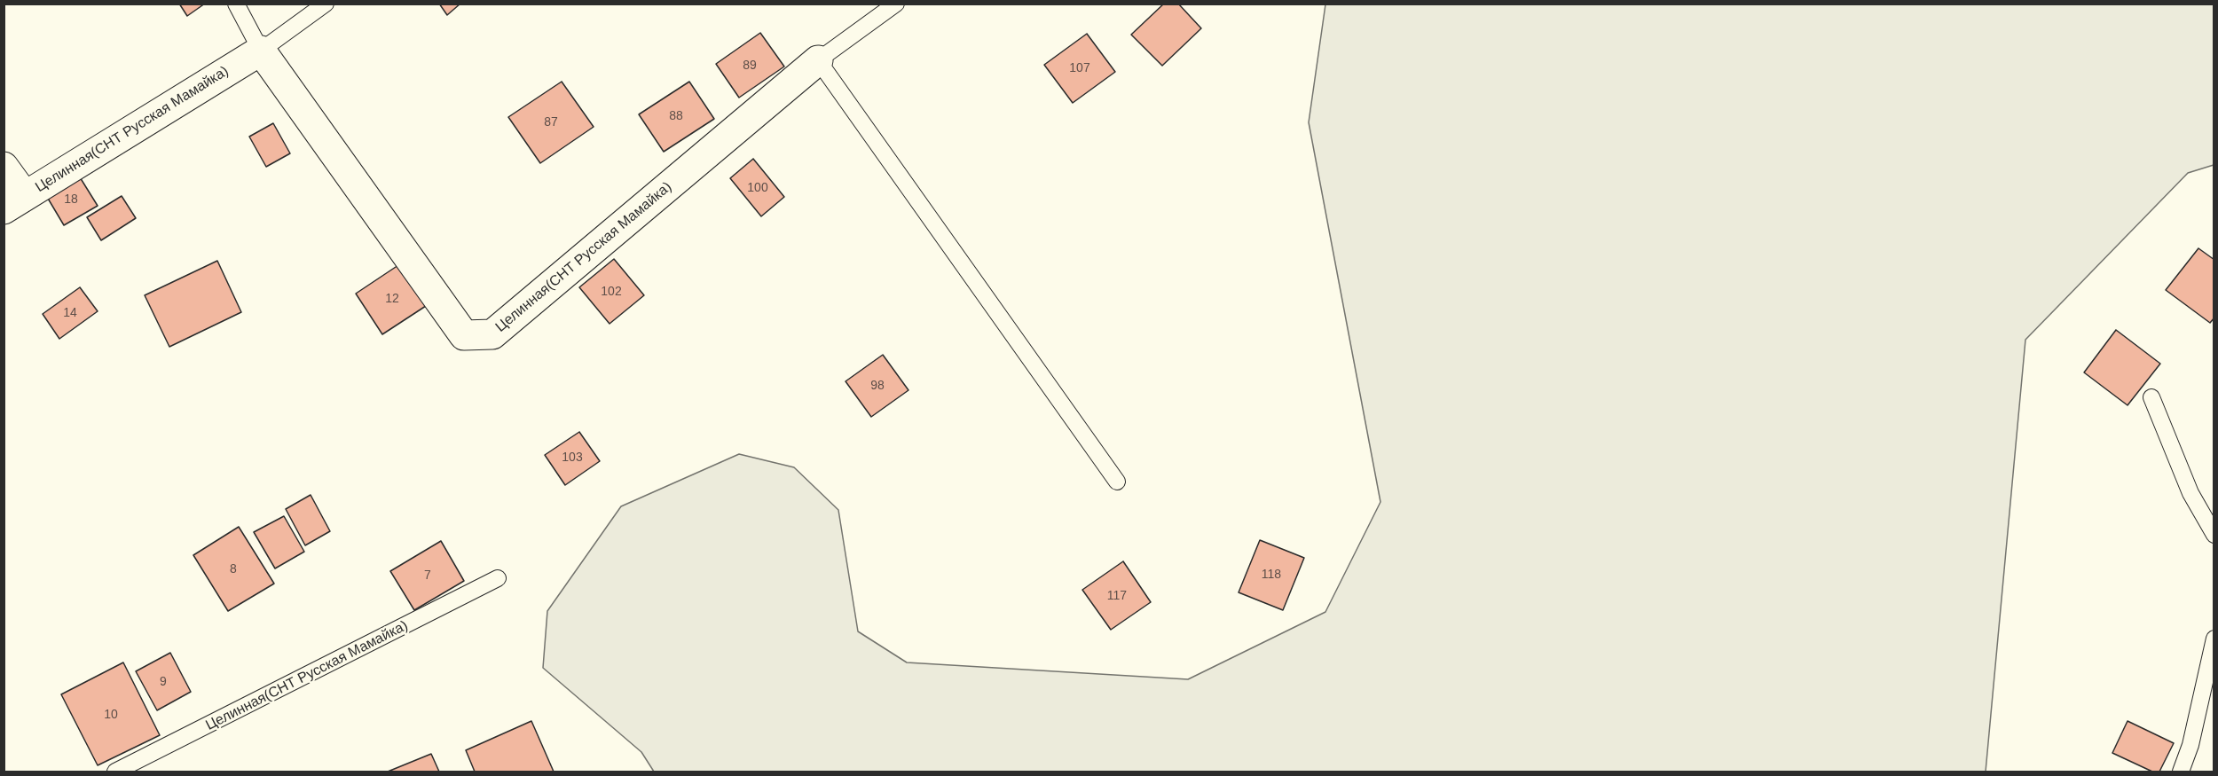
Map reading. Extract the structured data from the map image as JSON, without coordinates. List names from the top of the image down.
{
  "streets": {
    "street": ["Целинная(СНТ Русская Мамайка)"]
  },
  "house_numbers": [
    "89",
    "107",
    "88",
    "87",
    "100",
    "18",
    "102",
    "12",
    "14",
    "98",
    "103",
    "8",
    "118",
    "7",
    "117",
    "9",
    "10"
  ]
}
